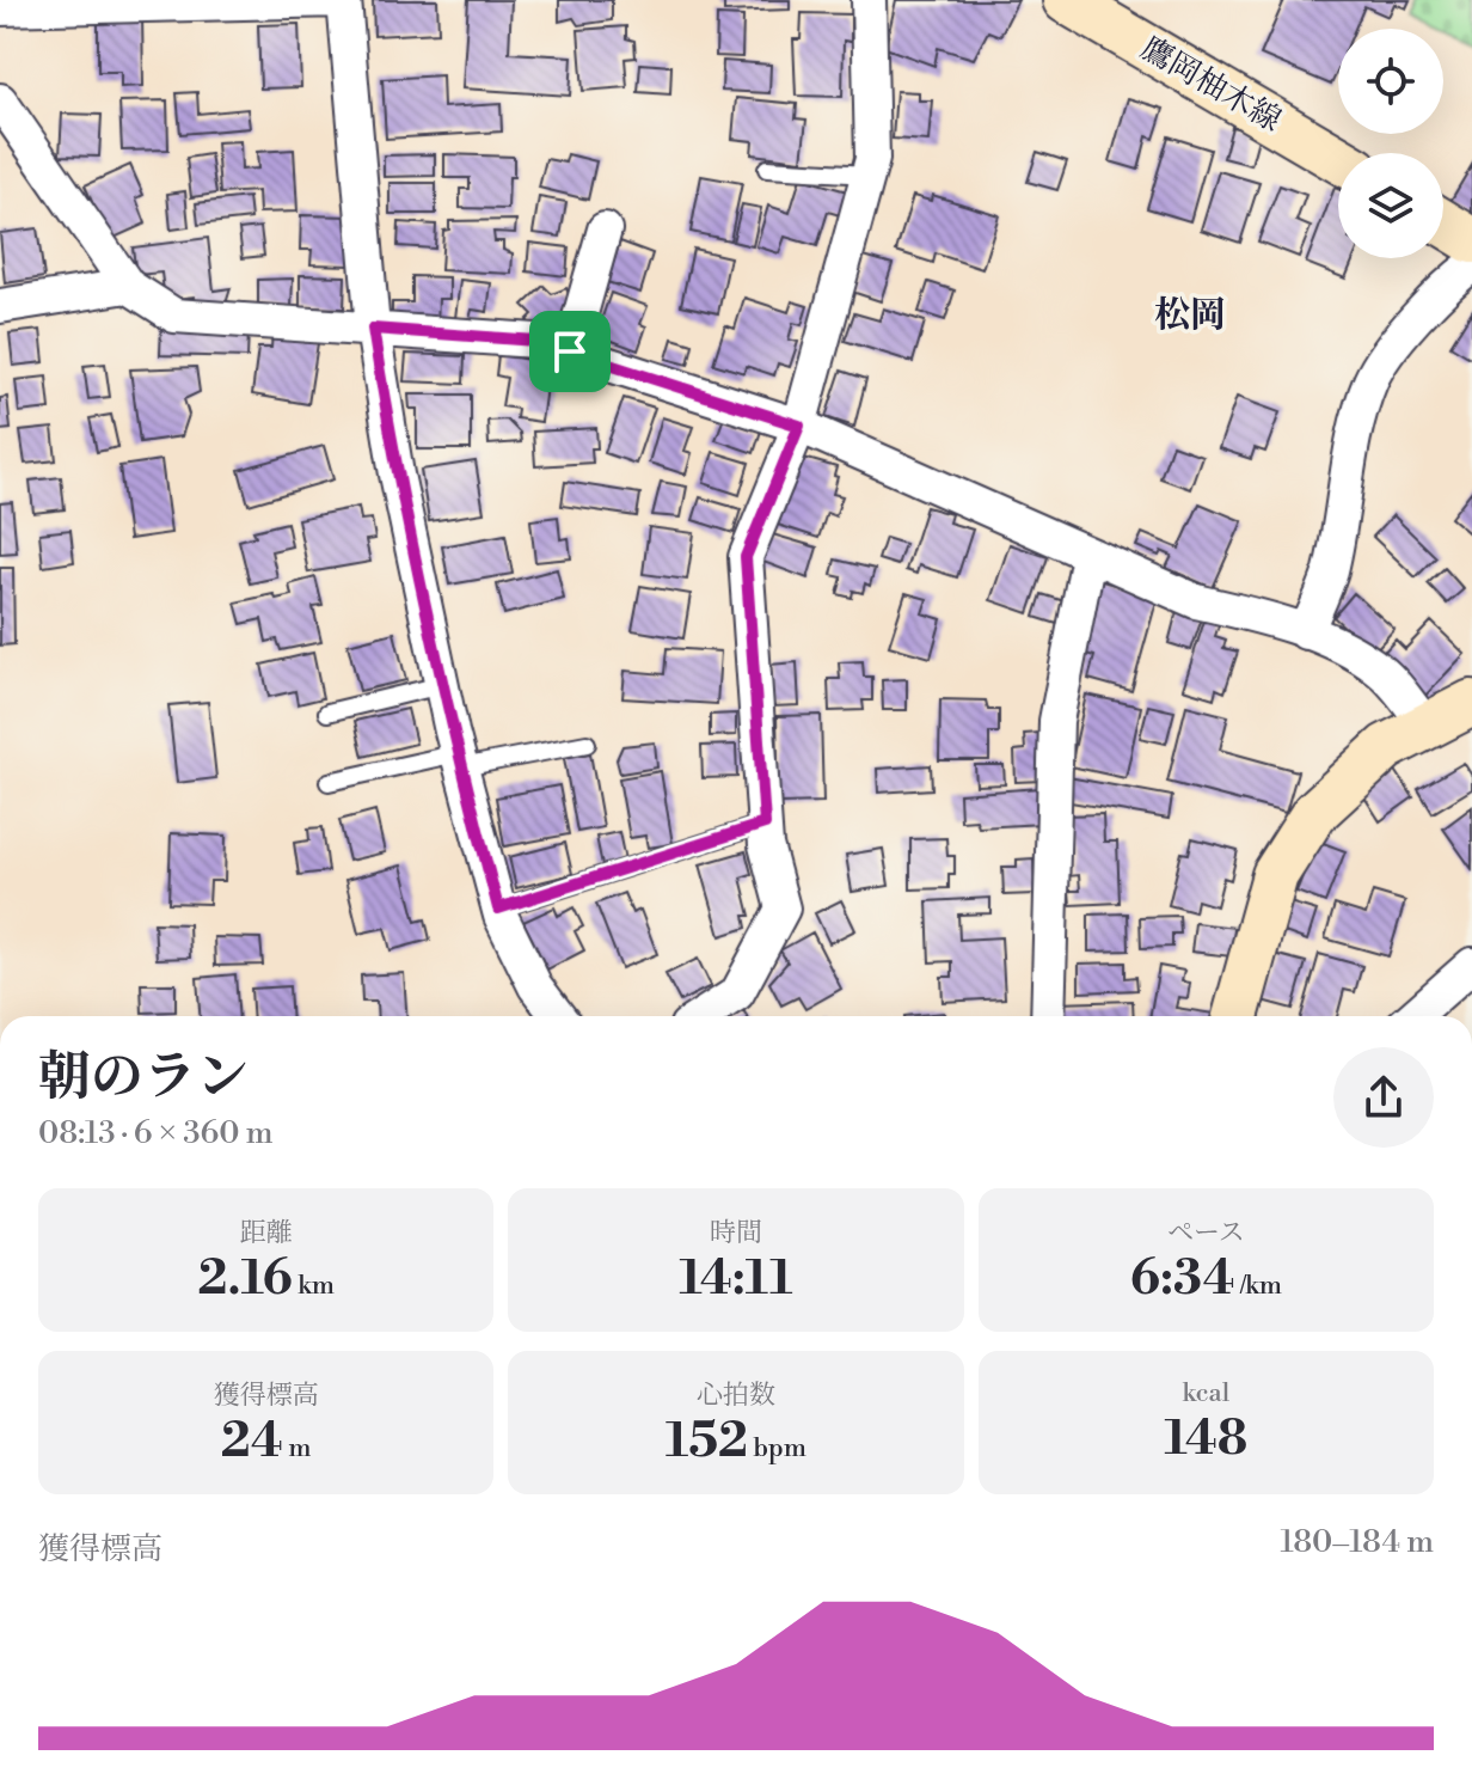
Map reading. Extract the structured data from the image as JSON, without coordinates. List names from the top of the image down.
{
  "streets": {
    "main road": ["鷹岡柚木線"]
  },
  "districts": ["松岡"],
  "page": {
    "heading": ["朝のラン", "08:13 · 6 × 360 m"],
    "stats": [
      ["距離", "2.16 km"],
      ["時間", "14:11"],
      ["ペース", "6:34 /km"],
      ["獲得標高", "24 m"],
      ["心拍数", "152 bpm"],
      ["kcal", "148"]
    ],
    "chart": ["獲得標高", "180–184 m"]
  }
}
